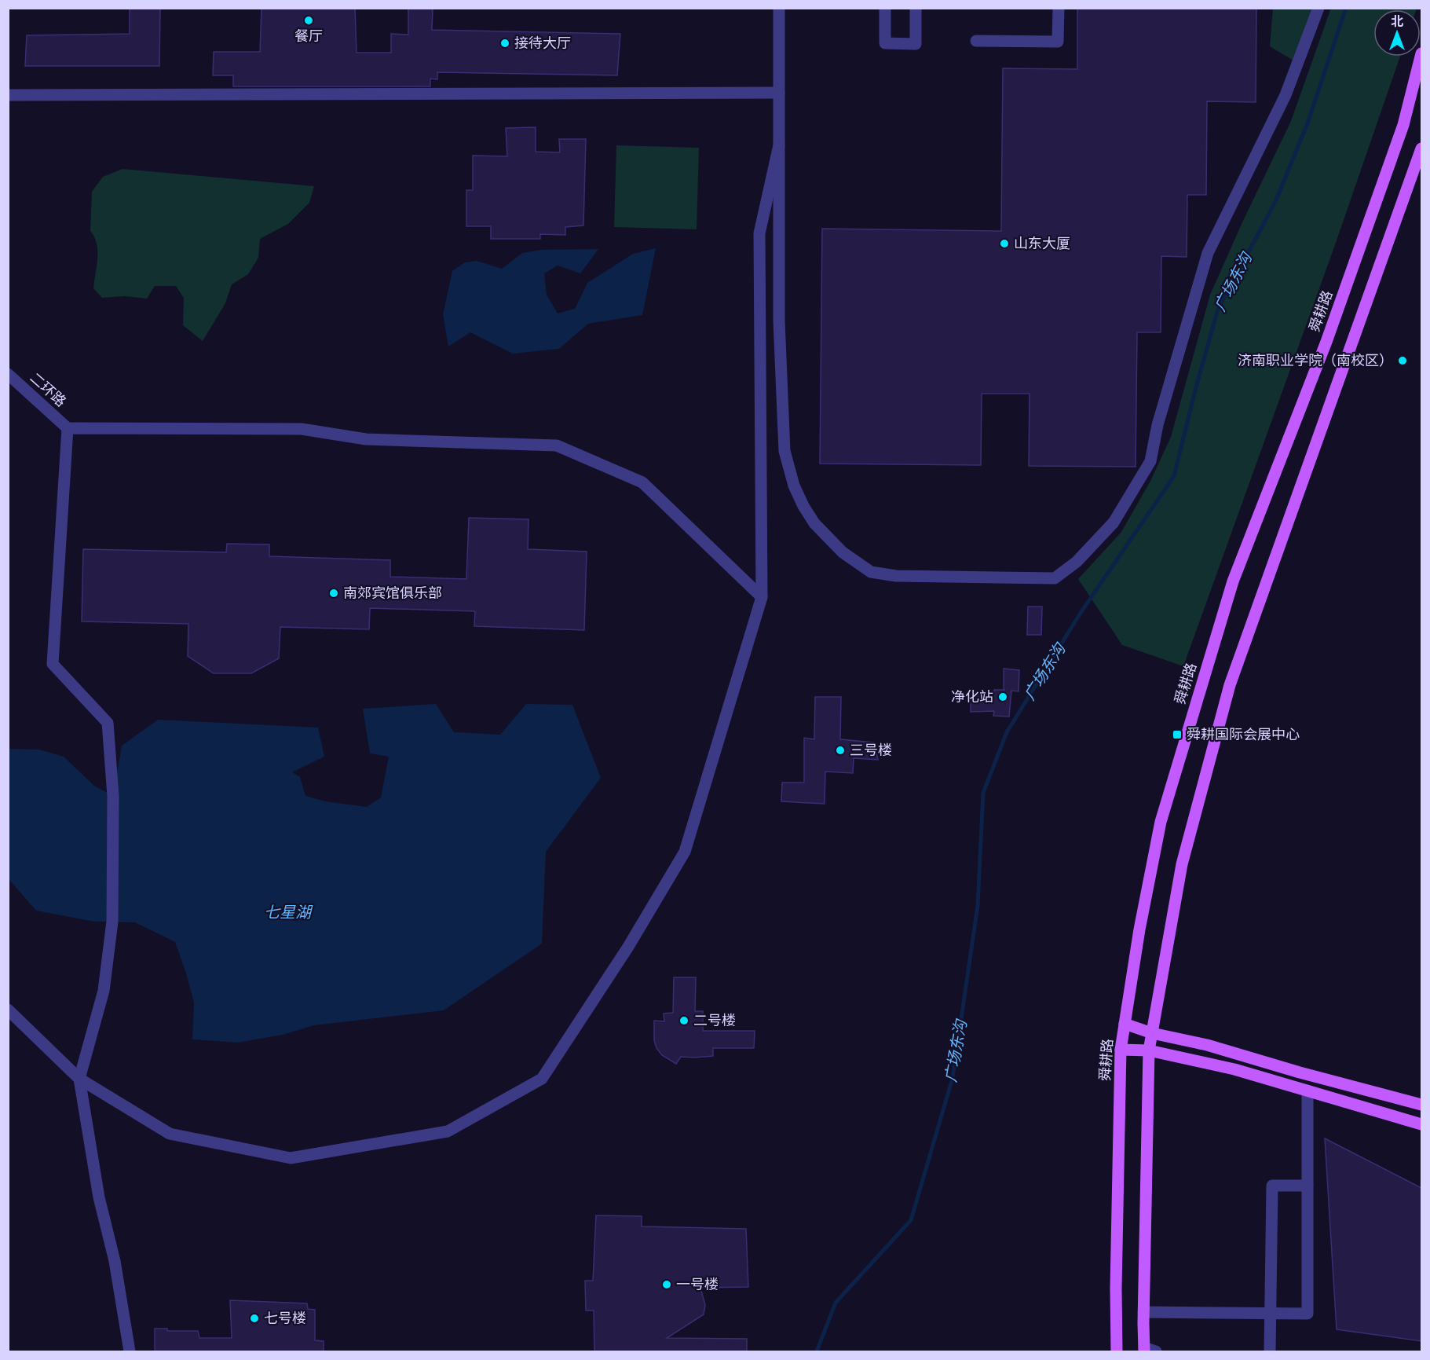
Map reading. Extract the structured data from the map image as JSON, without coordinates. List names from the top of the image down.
{
  "streets": {
    "main road": ["舜耕路"],
    "street": ["二环路"]
  },
  "water": ["广场东沟", "七星湖"],
  "places": {
    "other": [
      "餐厅",
      "接待大厅",
      "山东大厦",
      "济南职业学院（南校区）",
      "南郊宾馆俱乐部",
      "净化站",
      "三号楼",
      "二号楼",
      "一号楼",
      "七号楼"
    ],
    "transit": ["舜耕国际会展中心"]
  },
  "north": "top"
}
